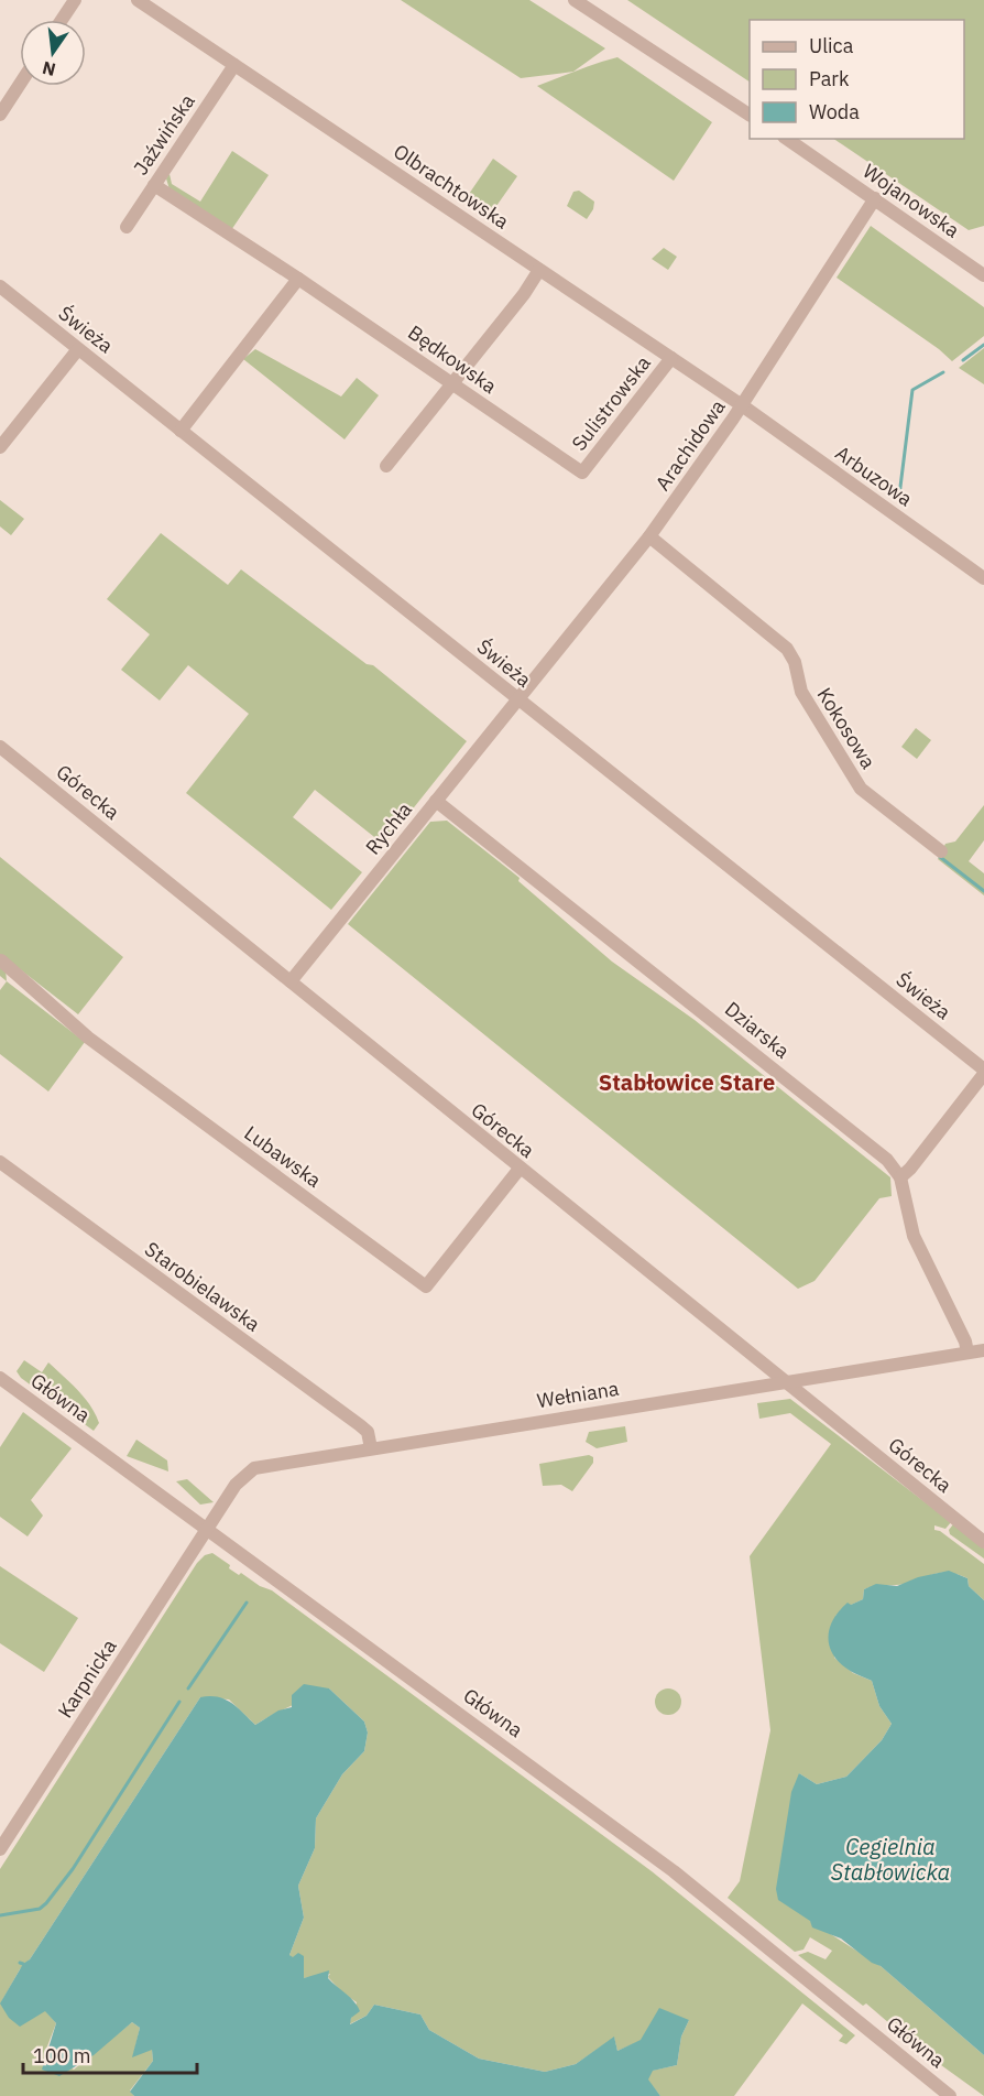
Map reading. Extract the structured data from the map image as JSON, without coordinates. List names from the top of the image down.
{
  "streets": {
    "street": [
      "Jaźwińska",
      "Olbrachtowska",
      "Wojanowska",
      "Świeża",
      "Będkowska",
      "Sulistrowska",
      "Arachidowa",
      "Arbuzowa",
      "Kokosowa",
      "Górecka",
      "Rychła",
      "Dziarska",
      "Lubawska",
      "Starobielawska",
      "Wełniana",
      "Główna",
      "Karpnicka"
    ]
  },
  "crossings": [
    ["Jaźwińska", "Olbrachtowska"],
    ["Jaźwińska", "Będkowska"],
    ["Olbrachtowska", "Sulistrowska"],
    ["Olbrachtowska", "Arachidowa"],
    ["Olbrachtowska", "Arbuzowa"],
    ["Wojanowska", "Arachidowa"],
    ["Świeża", "Arachidowa"],
    ["Świeża", "Rychła"],
    ["Będkowska", "Sulistrowska"],
    ["Arachidowa", "Arbuzowa"],
    ["Arachidowa", "Kokosowa"],
    ["Arachidowa", "Rychła"],
    ["Górecka", "Rychła"],
    ["Górecka", "Lubawska"],
    ["Górecka", "Wełniana"],
    ["Rychła", "Dziarska"],
    ["Dziarska", "Wełniana"],
    ["Starobielawska", "Wełniana"],
    ["Wełniana", "Główna"],
    ["Wełniana", "Karpnicka"],
    ["Główna", "Karpnicka"]
  ],
  "districts": ["Stabłowice Stare"],
  "water": ["Cegielnia Stabłowicka"],
  "legend": ["Ulica", "Park", "Woda"],
  "scale_bar": "100 m",
  "north": "bottom"
}
